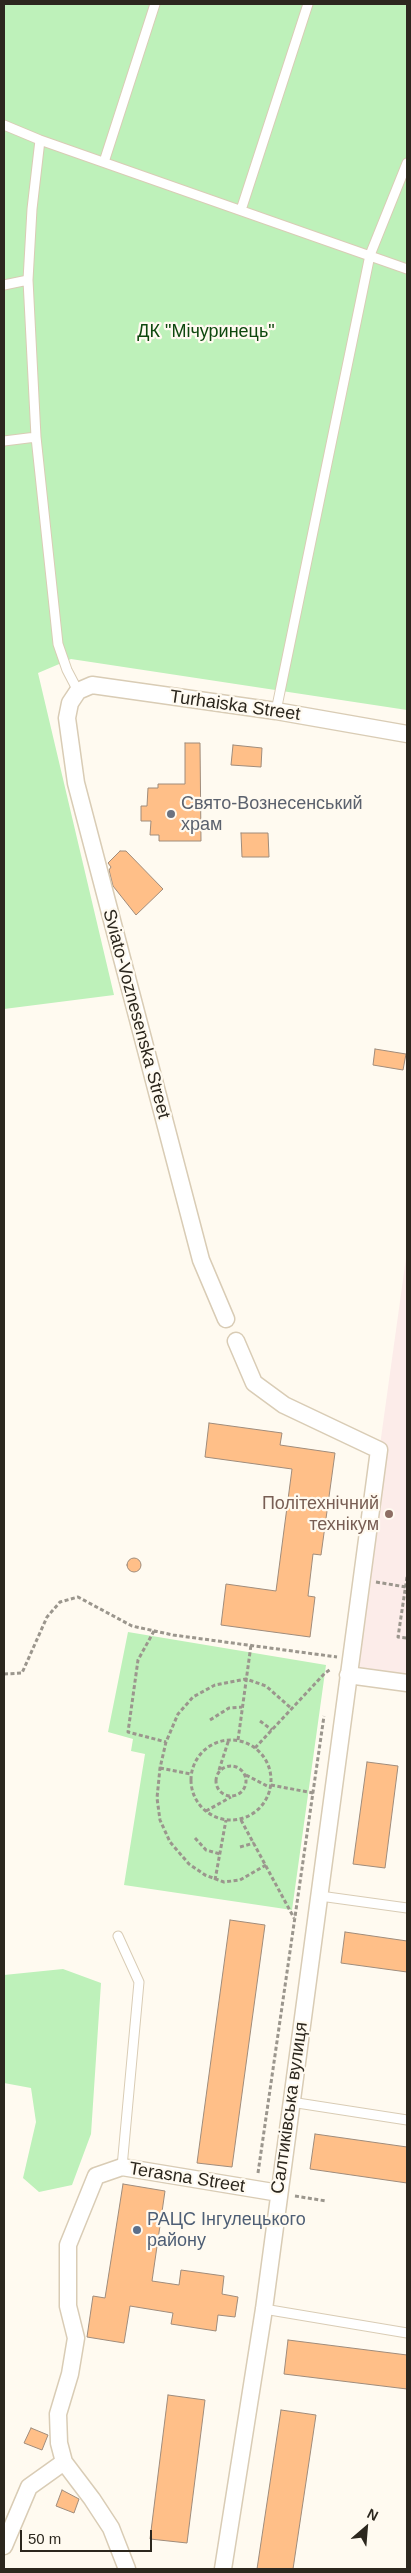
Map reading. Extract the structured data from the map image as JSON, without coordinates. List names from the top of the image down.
{
  "streets": {
    "street": [
      "Turhaiska Street",
      "Sviato-Voznesenska Street",
      "Салтиківська вулиця",
      "Terasna Street"
    ]
  },
  "crossings": [
    ["Turhaiska Street", "Sviato-Voznesenska Street"],
    ["Салтиківська вулиця", "Terasna Street"]
  ],
  "parks": ["ДК \"Мічуринець\""],
  "places": ["Свято-Вознесенський храм", "Політехнічний технікум", "РАЦС Інгулецького району"],
  "scale_bar": "50 m",
  "north": "top right"
}
